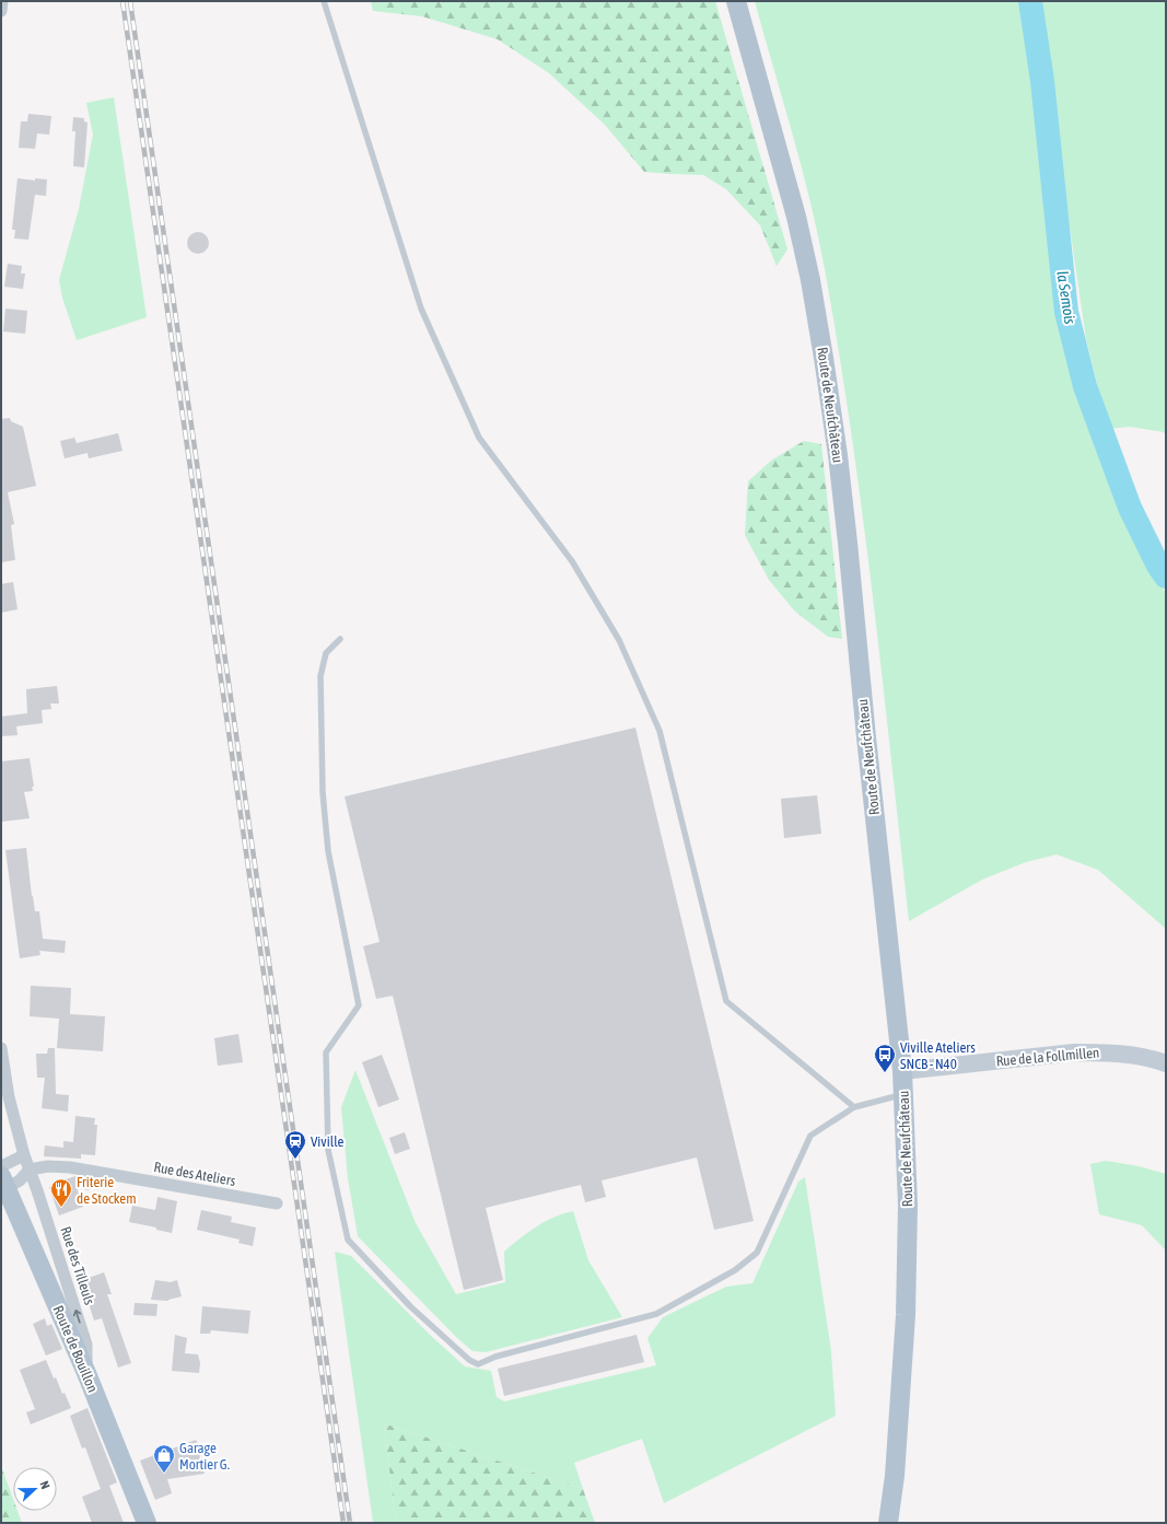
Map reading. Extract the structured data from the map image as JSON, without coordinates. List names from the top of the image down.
{
  "streets": {
    "main road": ["Route de Neufchâteau", "Route de Bouillon"],
    "street": ["Rue de la Follmillen", "Rue des Ateliers", "Rue des Tilleuls"]
  },
  "crossings": [
    ["Route de Neufchâteau", "Rue de la Follmillen"],
    ["Rue des Ateliers", "Rue des Tilleuls"],
    ["Rue des Tilleuls", "Route de Bouillon"]
  ],
  "one_way": ["Rue des Tilleuls"],
  "water": ["la Semois"],
  "places": {
    "bus stop": ["Viville Ateliers SNCB - N40"],
    "station": ["Viville"],
    "restaurant": ["Friterie de Stockem"],
    "shop": ["Garage Mortier G."]
  },
  "north": "right"
}
